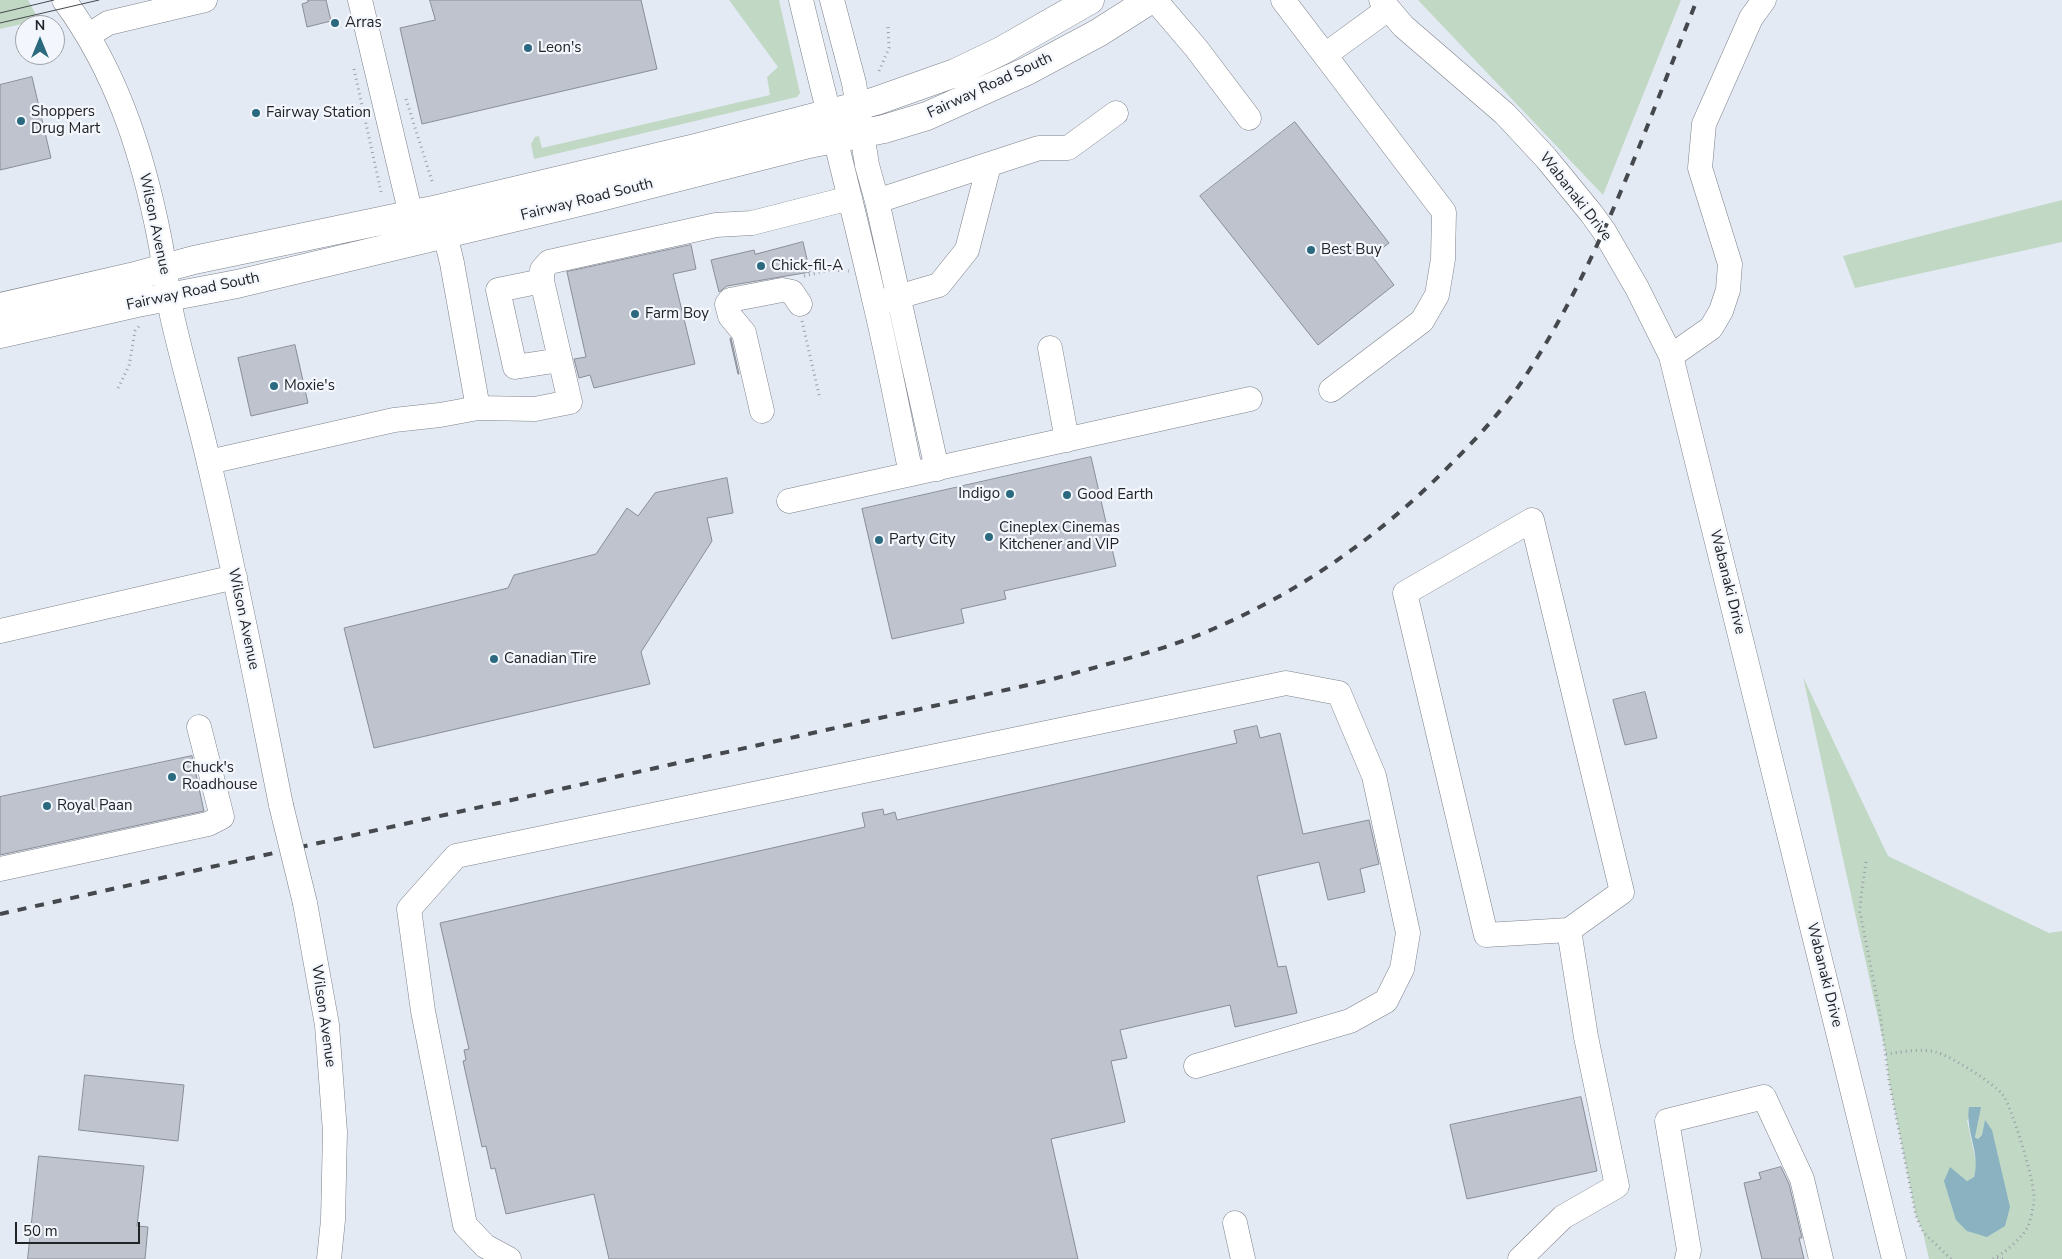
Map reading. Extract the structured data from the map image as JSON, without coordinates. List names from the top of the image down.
{
  "streets": {
    "main road": ["Fairway Road South"],
    "street": ["Wabanaki Drive", "Wilson Avenue"]
  },
  "crossings": [
    ["Fairway Road South", "Wilson Avenue"]
  ],
  "places": [
    "Arras",
    "Leon's",
    "Fairway Station",
    "Shoppers Drug Mart",
    "Best Buy",
    "Chick-fil-A",
    "Farm Boy",
    "Moxie's",
    "Indigo",
    "Good Earth",
    "Cineplex Cinemas Kitchener and VIP",
    "Party City",
    "Canadian Tire",
    "Chuck's Roadhouse",
    "Royal Paan"
  ],
  "scale_bar": "50 m",
  "north": "top"
}
